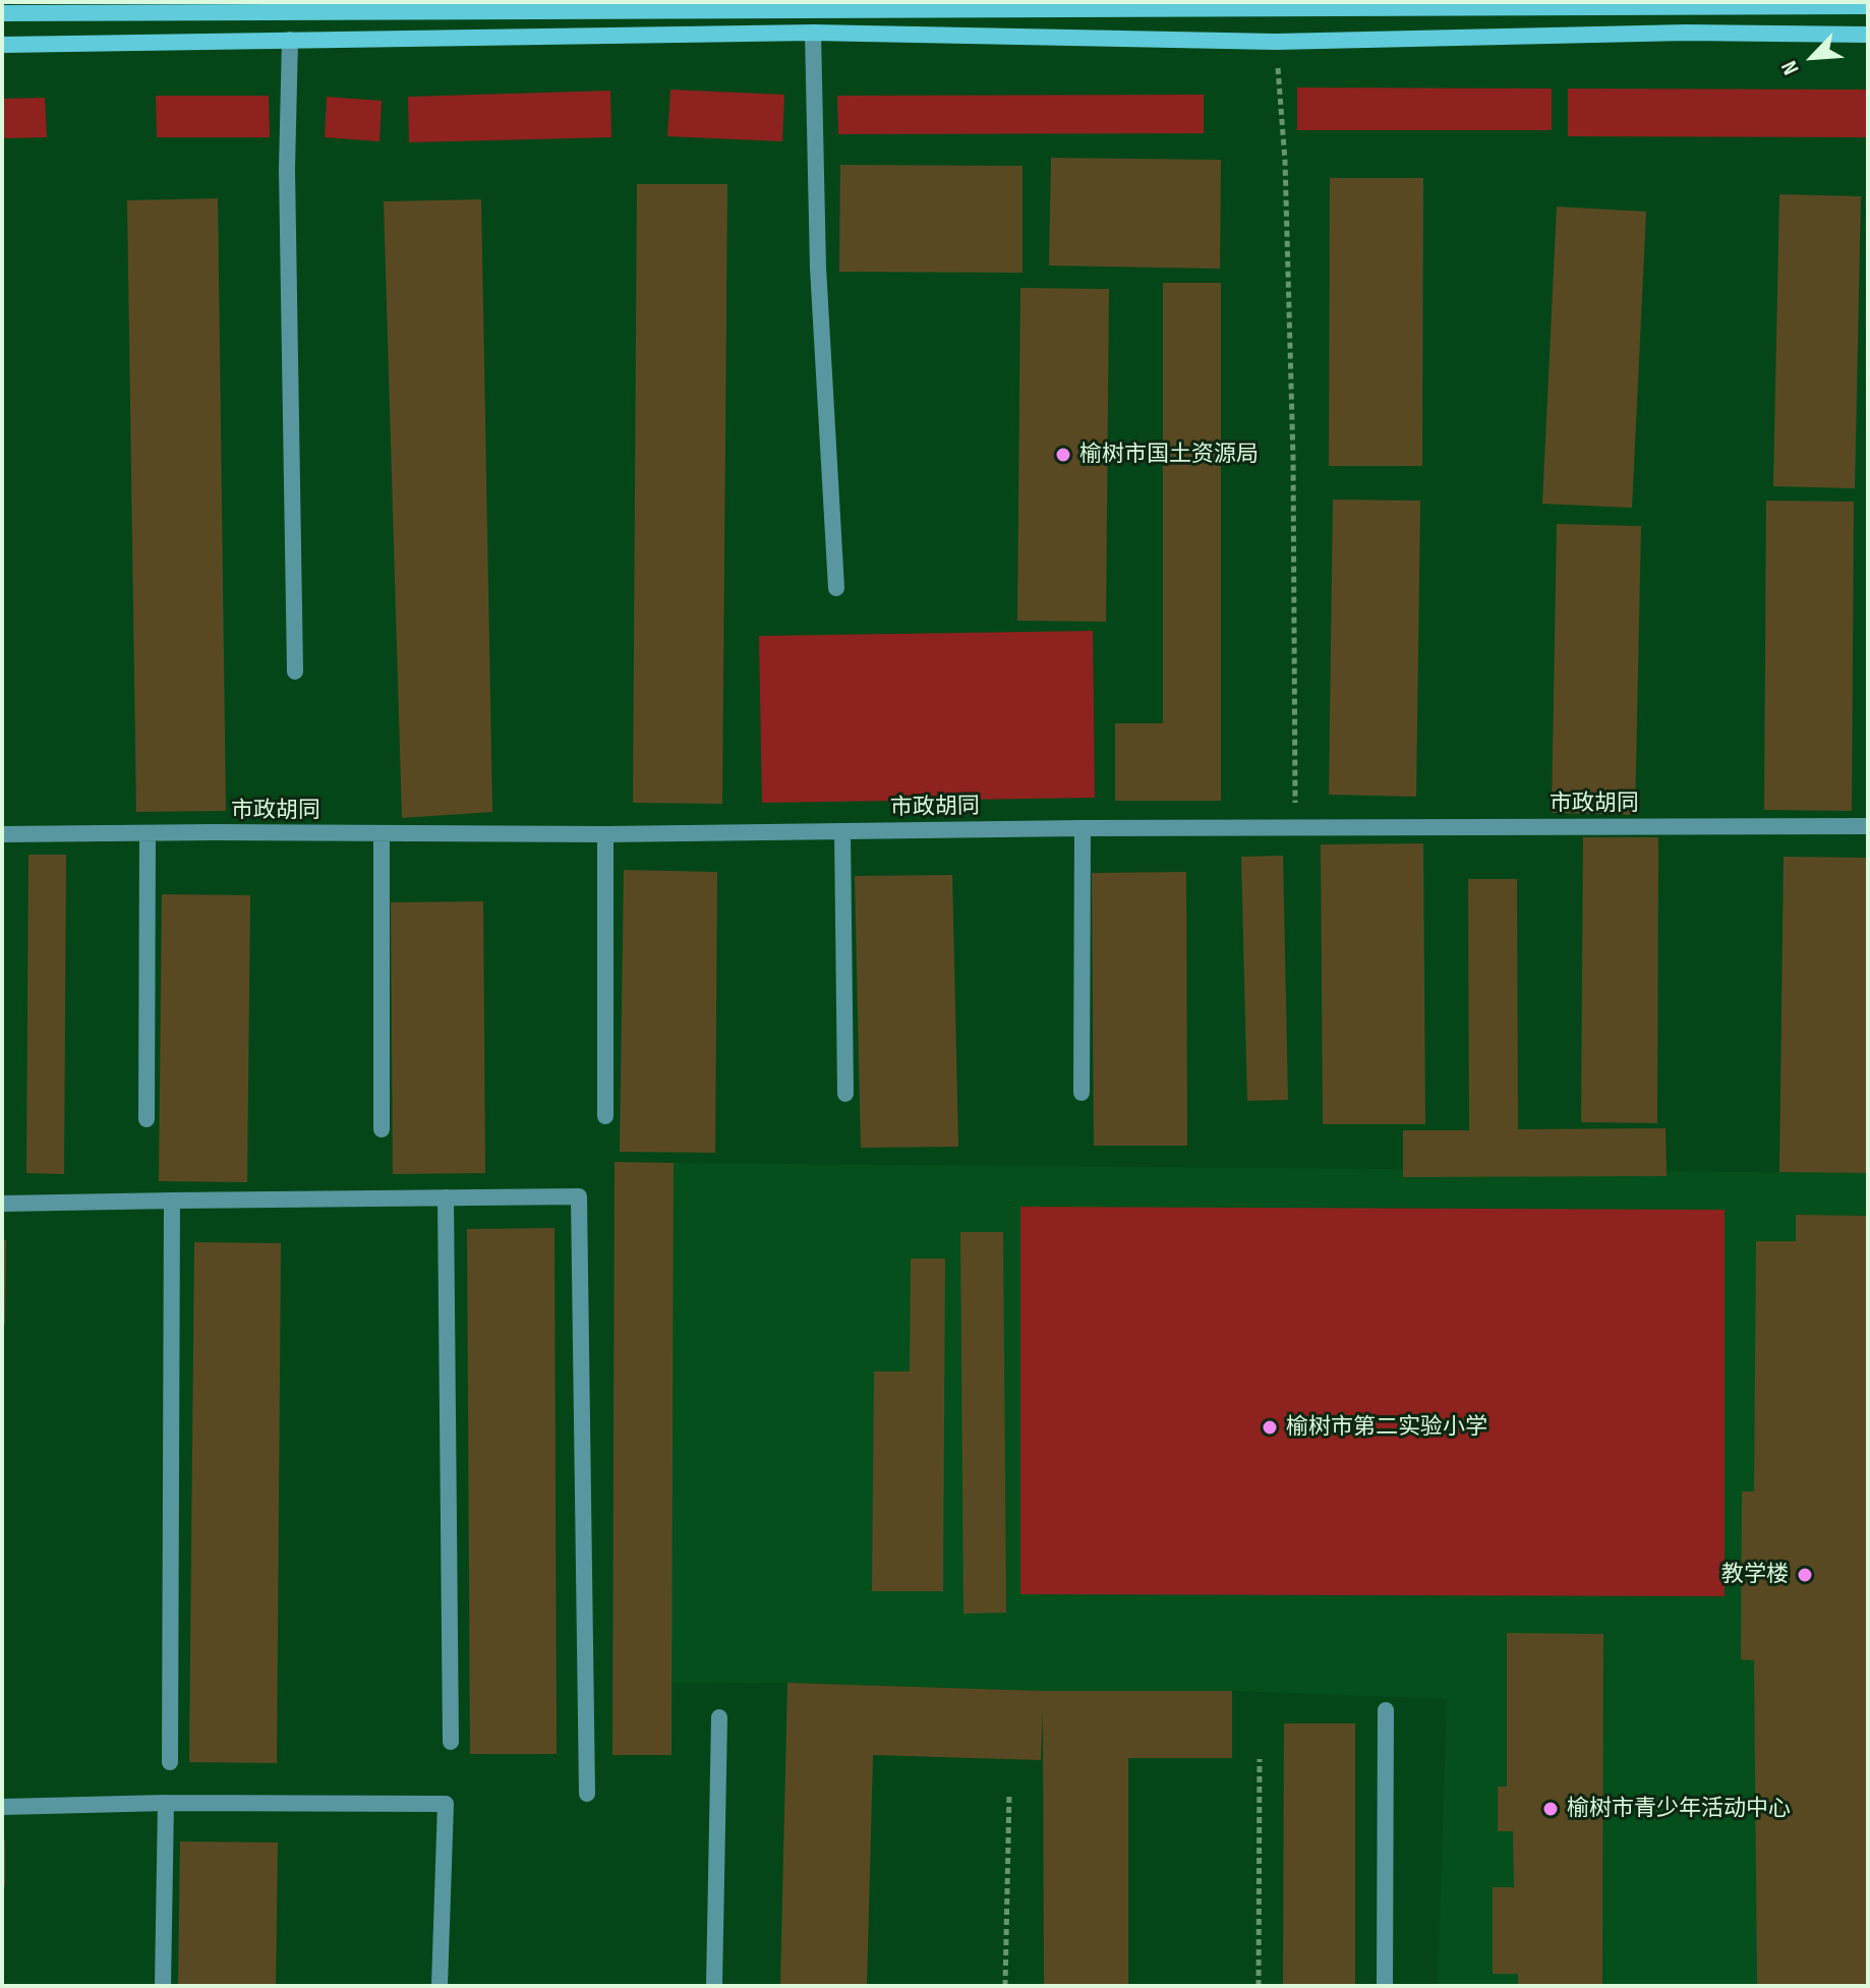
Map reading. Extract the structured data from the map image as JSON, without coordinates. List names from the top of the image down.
{
  "streets": {
    "street": ["市政胡同"]
  },
  "places": [
    "榆树市国土资源局",
    "榆树市第二实验小学",
    "教学楼",
    "榆树市青少年活动中心"
  ],
  "north": "bottom left"
}
